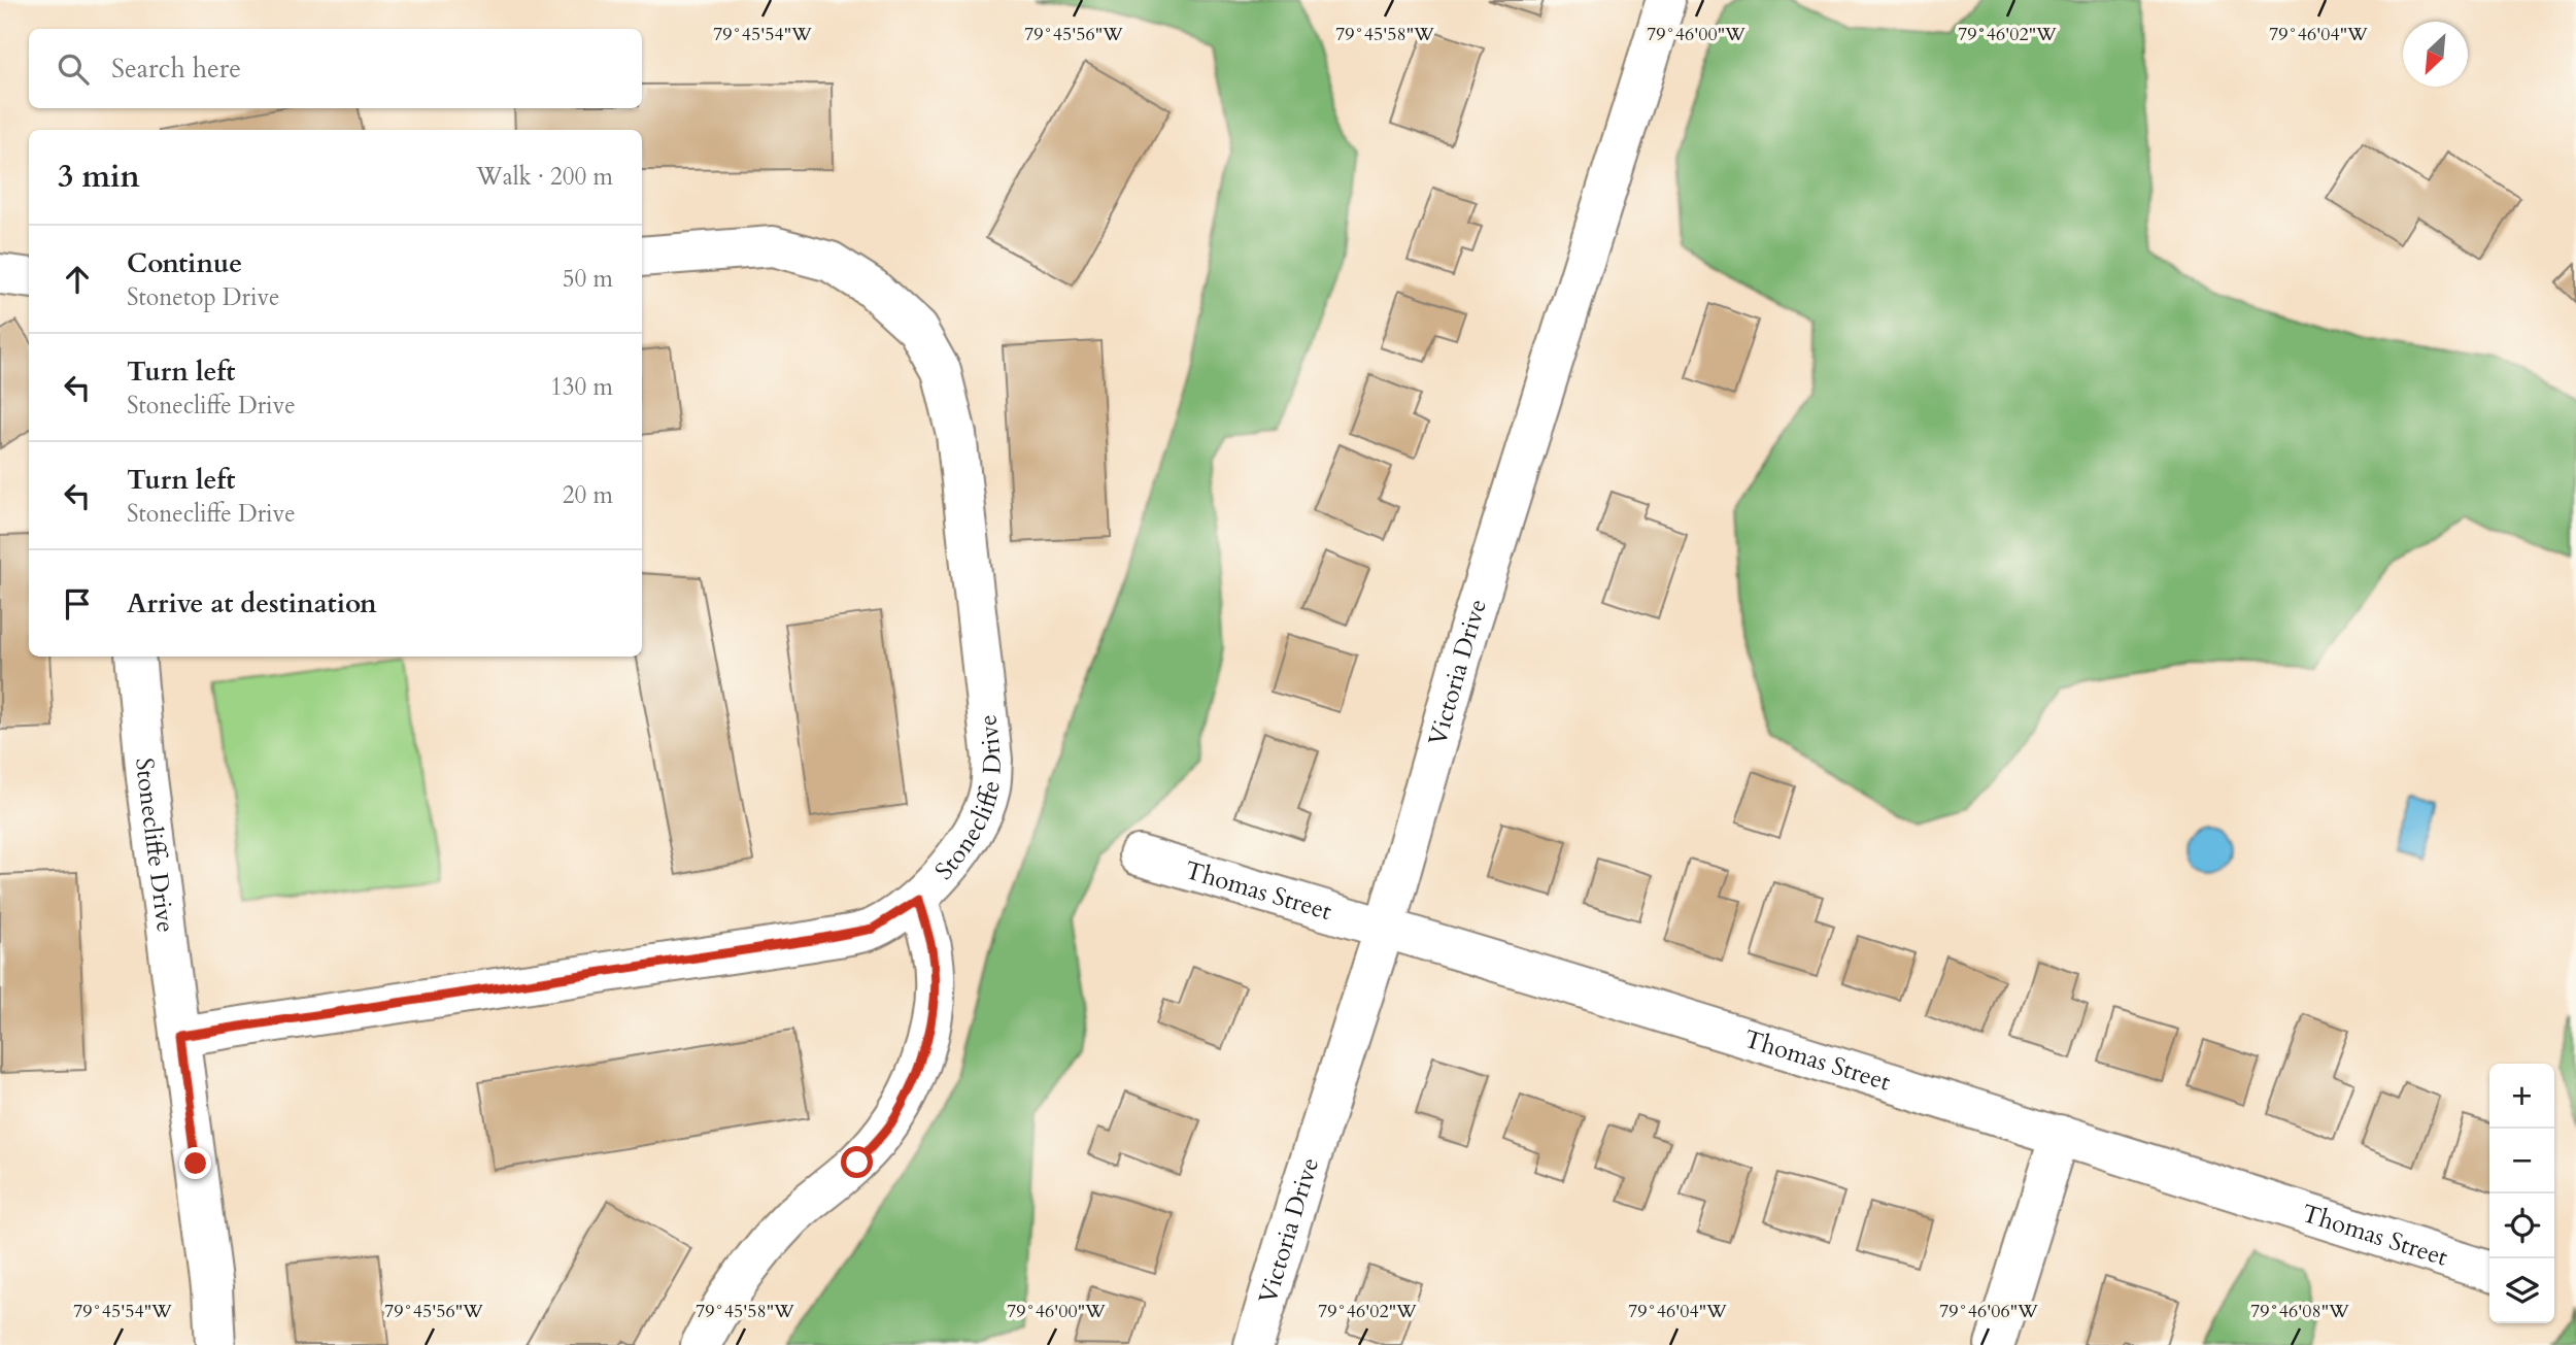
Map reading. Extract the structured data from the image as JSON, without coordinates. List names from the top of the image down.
{
  "streets": {
    "street": ["Victoria Drive", "Stonecliffe Drive", "Thomas Street"]
  },
  "crossings": [
    ["Victoria Drive", "Thomas Street"]
  ],
  "north": "bottom left",
  "page": {
    "search": "Search here",
    "heading": ["3 min", "Walk · 200 m"],
    "list": [
      ["Continue", "Stonetop Drive", "50 m"],
      ["Turn left", "Stonecliffe Drive", "130 m"],
      ["Turn left", "Stonecliffe Drive", "20 m"],
      "Arrive at destination"
    ],
    "map_buttons": ["+", "−"]
  },
  "coordinates": [
    "79°45'54\"W",
    "79°45'56\"W",
    "79°45'58\"W",
    "79°46'00\"W",
    "79°46'02\"W",
    "79°46'04\"W",
    "79°46'06\"W",
    "79°46'08\"W"
  ]
}
